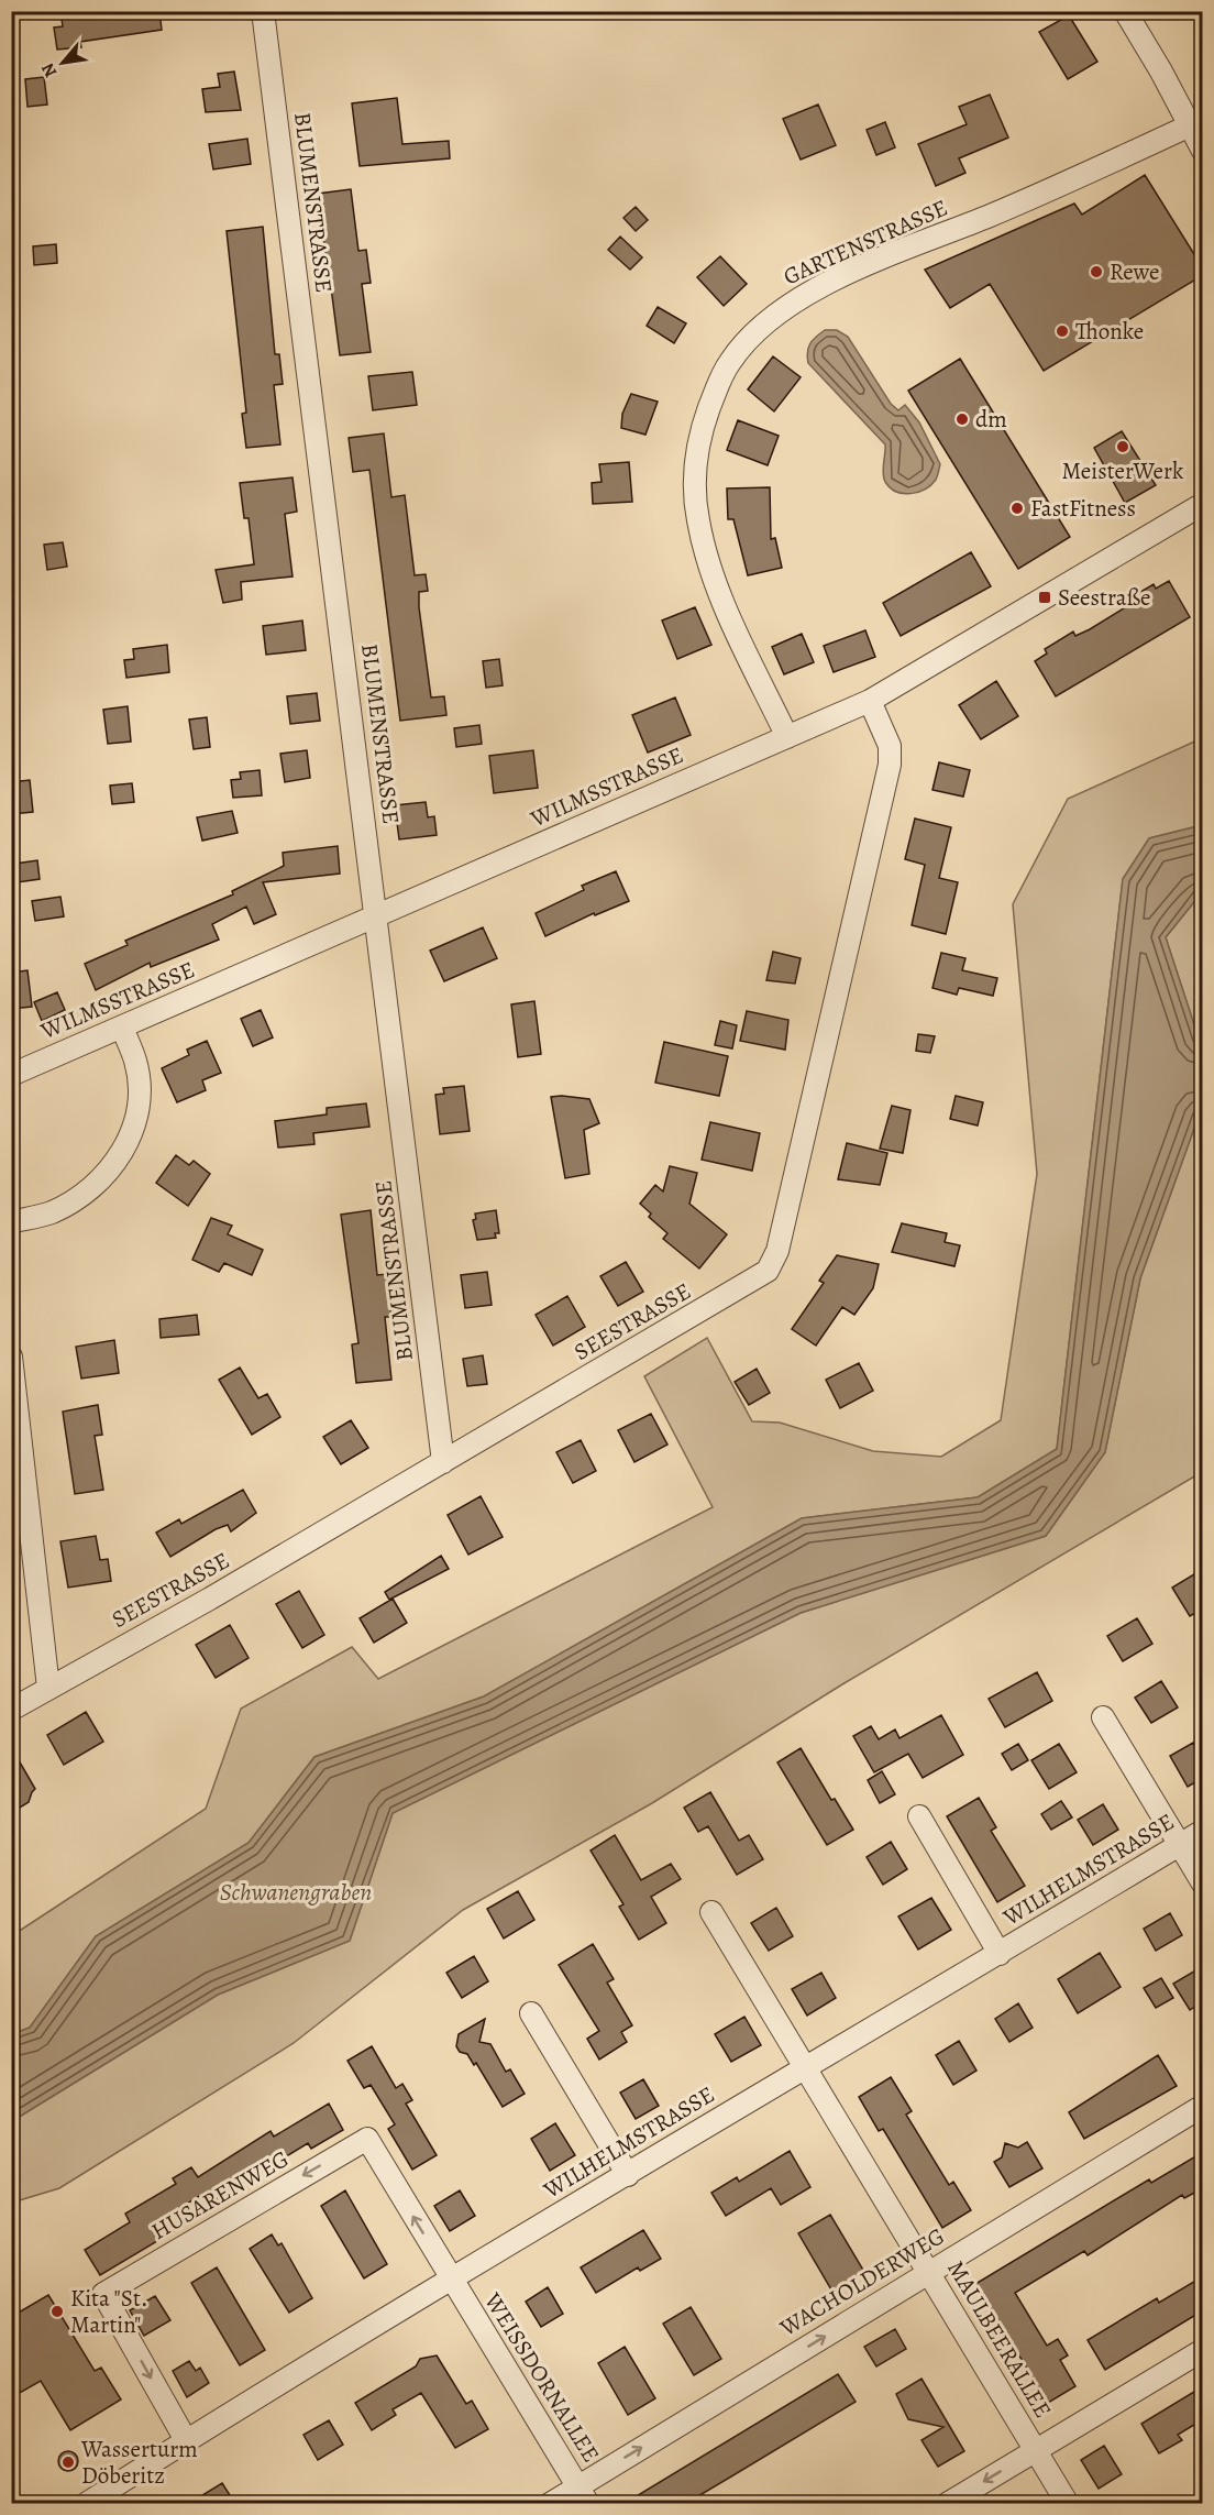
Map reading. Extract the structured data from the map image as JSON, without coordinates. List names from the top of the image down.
{
  "streets": {
    "street": [
      "BLUMENSTRASSE",
      "GARTENSTRASSE",
      "WILMSSTRASSE",
      "SEESTRASSE",
      "WILHELMSTRASSE",
      "HUSARENWEG",
      "WACHOLDERWEG",
      "MAULBEERALLEE",
      "WEISSDORNALLEE"
    ]
  },
  "crossings": [
    ["BLUMENSTRASSE", "WILMSSTRASSE"],
    ["BLUMENSTRASSE", "SEESTRASSE"],
    ["GARTENSTRASSE", "WILMSSTRASSE"],
    ["WILMSSTRASSE", "SEESTRASSE"],
    ["WILHELMSTRASSE", "HUSARENWEG"],
    ["WILHELMSTRASSE", "MAULBEERALLEE"],
    ["WILHELMSTRASSE", "WEISSDORNALLEE"],
    ["HUSARENWEG", "WEISSDORNALLEE"],
    ["WACHOLDERWEG", "MAULBEERALLEE"],
    ["WACHOLDERWEG", "WEISSDORNALLEE"]
  ],
  "one_way": ["WACHOLDERWEG"],
  "water": ["Schwanengraben"],
  "places": {
    "other": [
      "Rewe",
      "Thonke",
      "dm",
      "MeisterWerk",
      "FastFitness",
      "Kita \"St. Martin\"",
      "Wasserturm Döberitz"
    ],
    "transit": ["Seestraße"]
  },
  "north": "bottom left"
}
